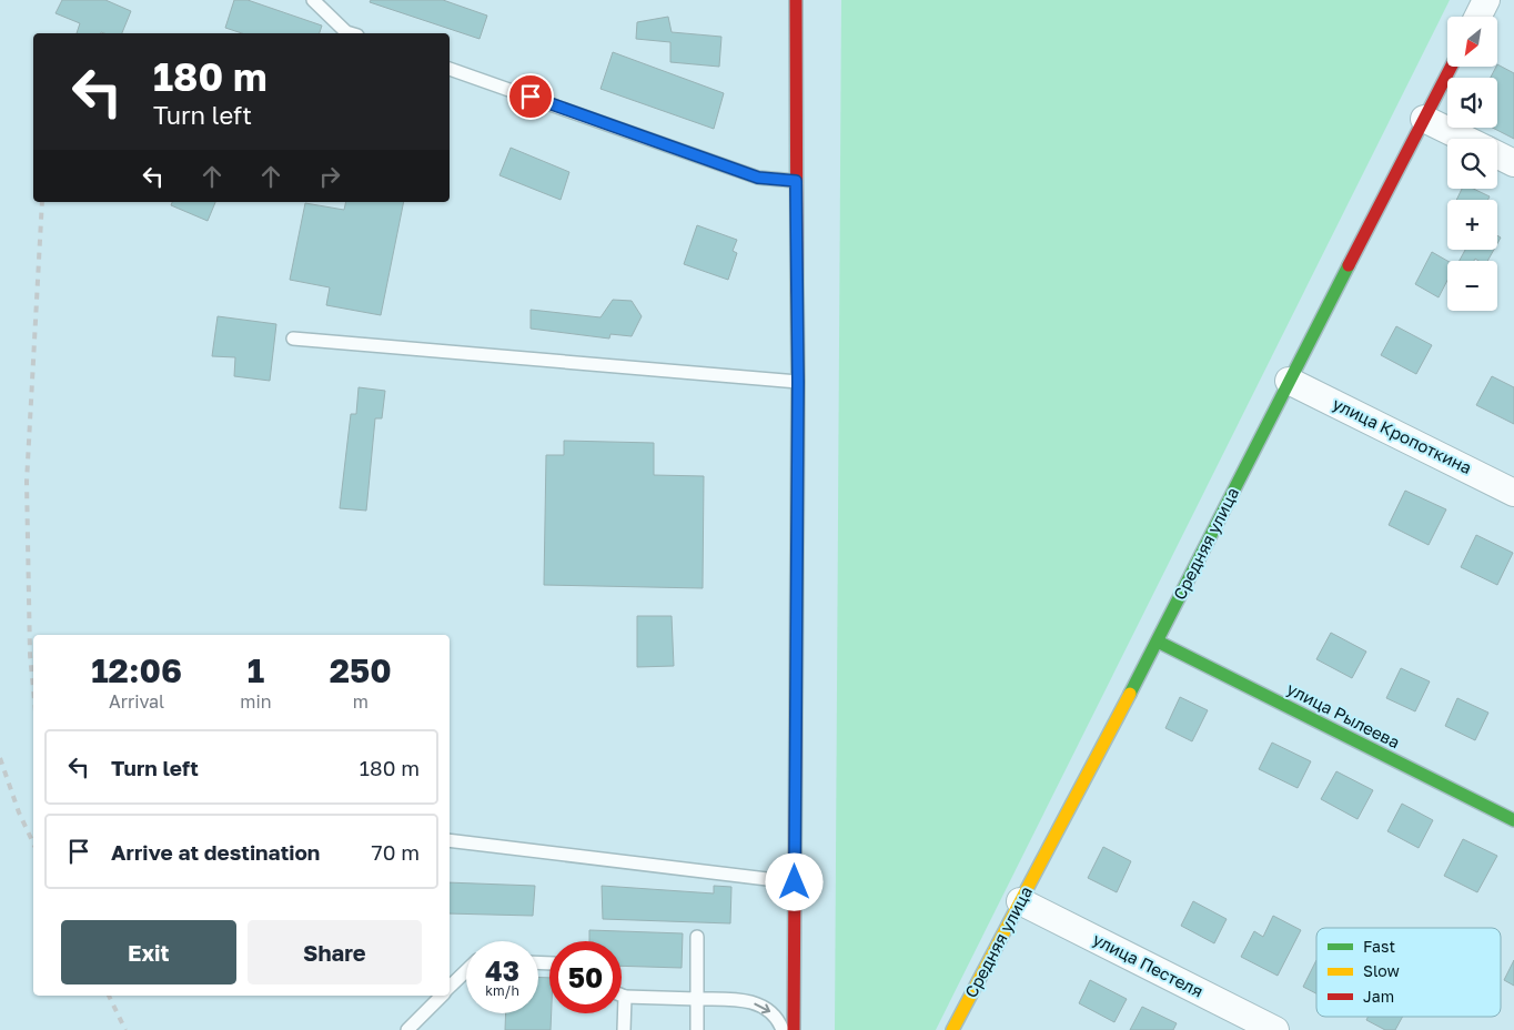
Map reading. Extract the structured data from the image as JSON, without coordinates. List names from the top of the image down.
{
  "streets": {
    "street": [
      "улица Кропоткина",
      "Средняя улица",
      "улица Рылеева",
      "улица Пестеля"
    ]
  },
  "crossings": [
    ["улица Кропоткина", "Средняя улица"],
    ["Средняя улица", "улица Рылеева"],
    ["Средняя улица", "улица Пестеля"]
  ],
  "legend": ["Fast", "Slow", "Jam"],
  "north": "bottom left",
  "page": {
    "map_buttons": ["+", "−"],
    "turn": ["180 m", "Turn left"],
    "eta": [
      "12:06",
      "Arrival",
      "1",
      "min",
      "250",
      "m"
    ],
    "list": [
      {
        "name": "Turn left",
        "value": "180 m"
      },
      {
        "name": "Arrive at destination",
        "value": "70 m"
      }
    ],
    "buttons": ["Exit", "Share"],
    "speed": "43 km/h",
    "limit": "50"
  }
}
